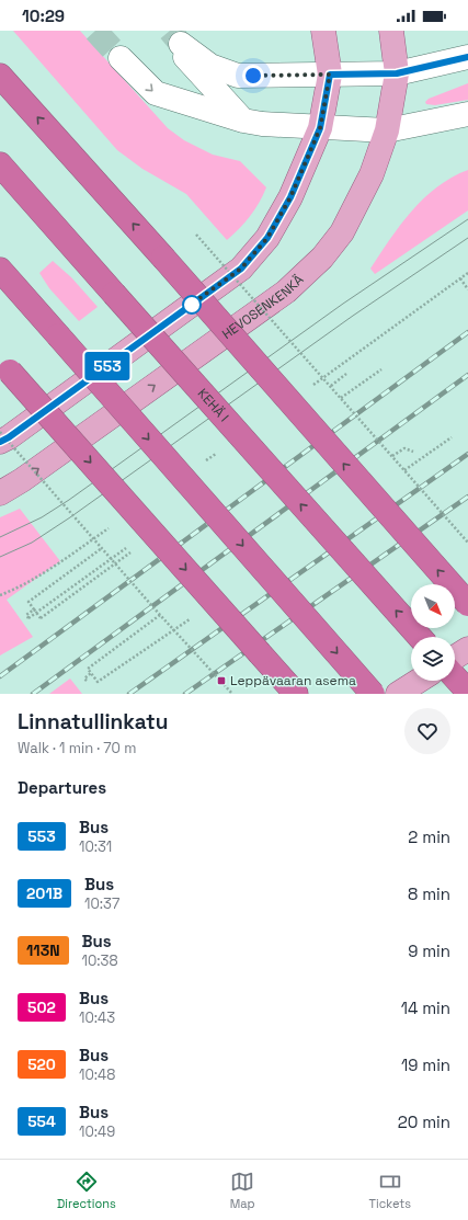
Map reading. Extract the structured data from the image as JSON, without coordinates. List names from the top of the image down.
{
  "streets": {
    "highway": ["KEHÄ I"],
    "main road": ["HEVOSENKENKÄ"]
  },
  "places": {
    "transit": ["Leppävaaran asema"]
  },
  "lines": ["bus line 553"],
  "north": "bottom right",
  "page": {
    "status": "10:29",
    "on_map": "553",
    "heading": [
      ["Linnatullinkatu", "Walk · 1 min · 70 m"],
      "Departures"
    ],
    "list": [
      {
        "mark": "553",
        "name": "Bus",
        "note": "10:31",
        "value": "2 min"
      },
      {
        "mark": "201B",
        "name": "Bus",
        "note": "10:37",
        "value": "8 min"
      },
      {
        "mark": "113N",
        "name": "Bus",
        "note": "10:38",
        "value": "9 min"
      },
      {
        "mark": "502",
        "name": "Bus",
        "note": "10:43",
        "value": "14 min"
      },
      {
        "mark": "520",
        "name": "Bus",
        "note": "10:48",
        "value": "19 min"
      },
      {
        "mark": "554",
        "name": "Bus",
        "note": "10:49",
        "value": "20 min"
      }
    ],
    "tabs": ["Directions", "Map", "Tickets"]
  }
}
